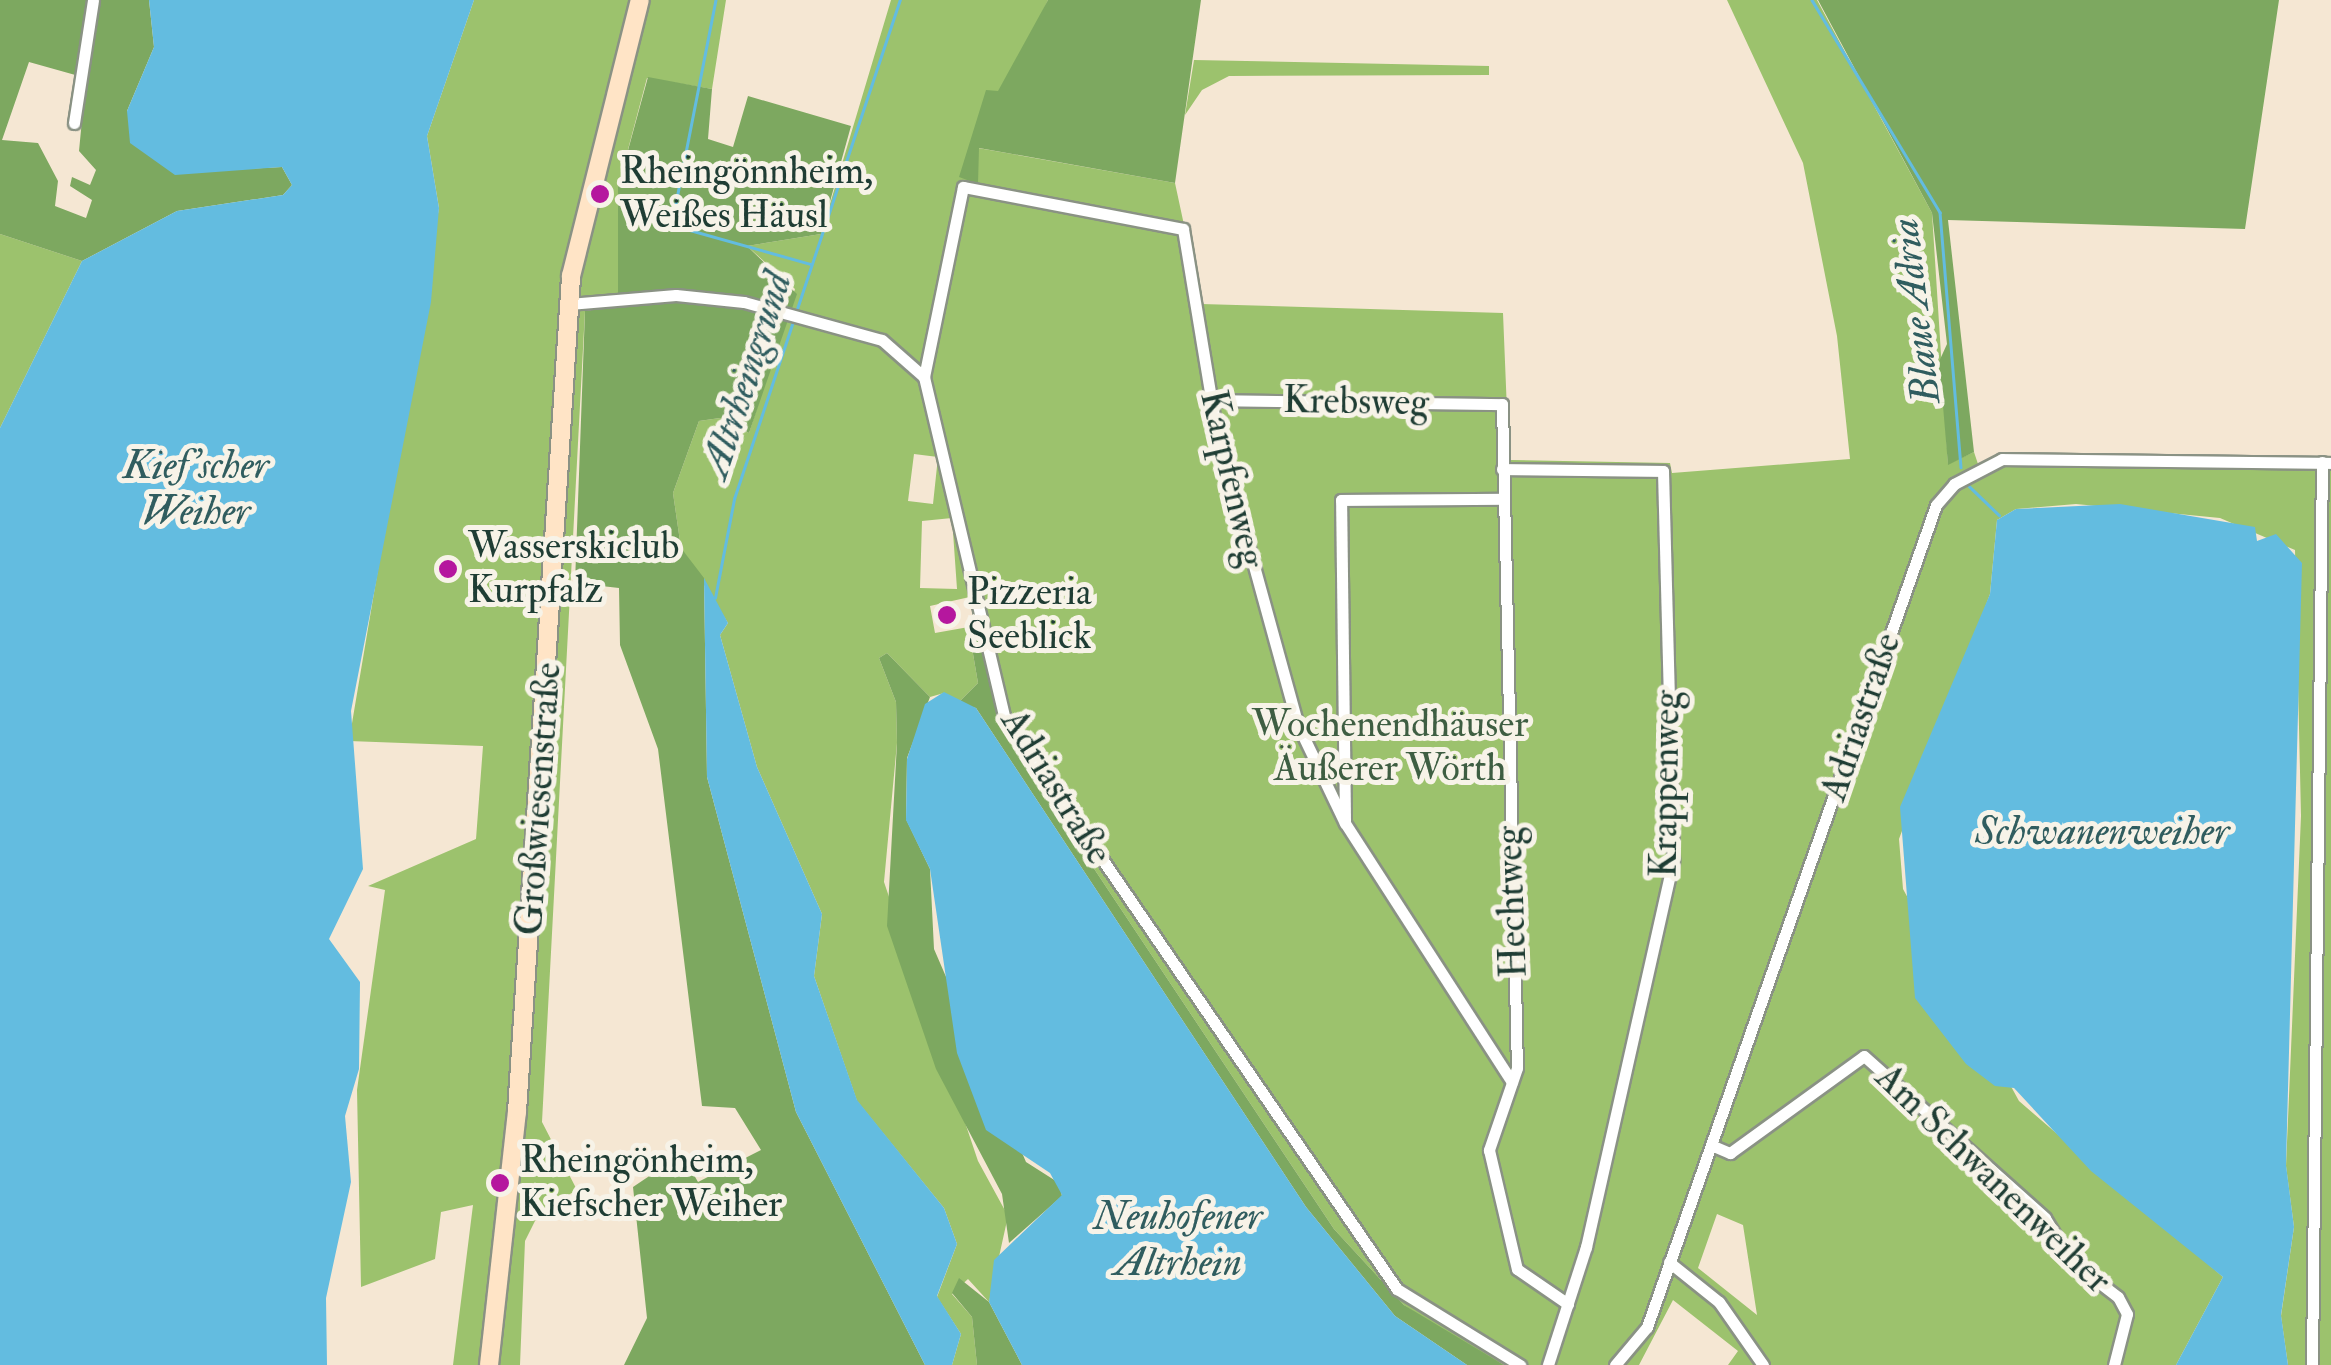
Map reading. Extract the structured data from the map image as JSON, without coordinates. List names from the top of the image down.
{
  "streets": {
    "street": [
      "Krebsweg",
      "Karpfenweg",
      "Adriastraße",
      "Krappenweg",
      "Großwiesenstraße",
      "Hechtweg",
      "Am Schwanenweiher"
    ]
  },
  "crossings": [
    ["Krebsweg", "Karpfenweg"],
    ["Krebsweg", "Hechtweg"],
    ["Karpfenweg", "Adriastraße"],
    ["Karpfenweg", "Hechtweg"],
    ["Adriastraße", "Am Schwanenweiher"],
    ["Krappenweg", "Hechtweg"]
  ],
  "water": [
    "Blaue Adria",
    "Altrheingrund",
    "Kief'scher Weiher",
    "Schwanenweiher",
    "Neuhofener Altrhein"
  ],
  "parks": ["Wochenendhäuser Äußerer Wörth"],
  "places": [
    "Rheingönnheim, Weißes Häusl",
    "Wasserskiclub Kurpfalz",
    "Pizzeria Seeblick",
    "Rheingönheim, Kiefscher Weiher"
  ]
}
